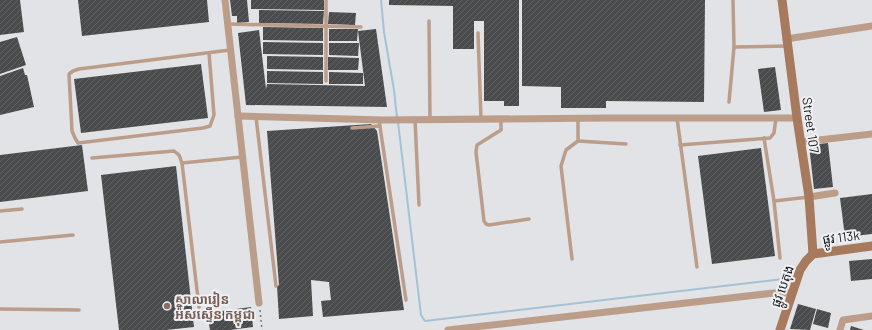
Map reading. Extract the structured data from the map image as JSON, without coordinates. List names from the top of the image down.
{
  "streets": {
    "street": ["Street 107", "ផ្លូវ 113k", "ផ្លូវ បេតុង"]
  },
  "crossings": [
    ["Street 107", "ផ្លូវ 113k"],
    ["Street 107", "ផ្លូវ បេតុង"],
    ["ផ្លូវ 113k", "ផ្លូវ បេតុង"]
  ],
  "places": ["សាលារៀន អ៉ិសស្ទើន កម្ពុជា"]
}
